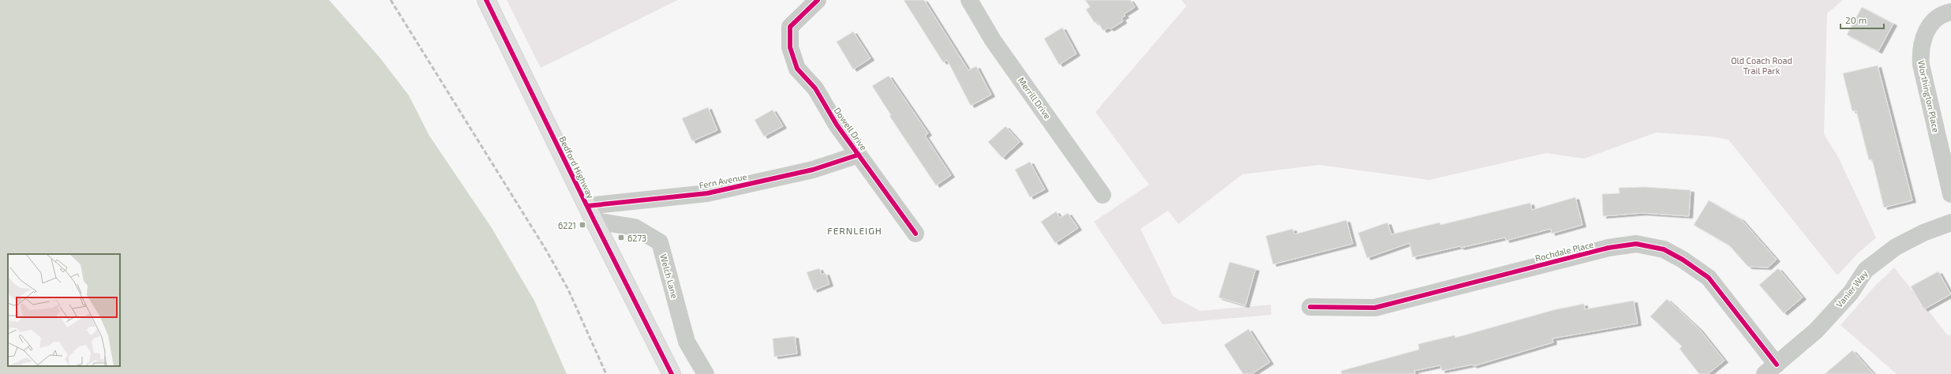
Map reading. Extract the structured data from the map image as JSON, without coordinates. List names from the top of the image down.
{
  "streets": {
    "main road": ["Bedford Highway"],
    "street": [
      "Worthington Place",
      "Merrill Drive",
      "Dowell Drive",
      "Fern Avenue",
      "Rochdale Place",
      "Welch Lane",
      "Vanier Way"
    ]
  },
  "crossings": [
    ["Dowell Drive", "Fern Avenue"],
    ["Bedford Highway", "Fern Avenue"],
    ["Bedford Highway", "Welch Lane"],
    ["Fern Avenue", "Welch Lane"],
    ["Rochdale Place", "Vanier Way"]
  ],
  "districts": ["FERNLEIGH"],
  "parks": ["Old Coach Road Trail Park"],
  "places": {
    "transit": ["6221", "6273"]
  },
  "scale_bar": "20 m"
}
